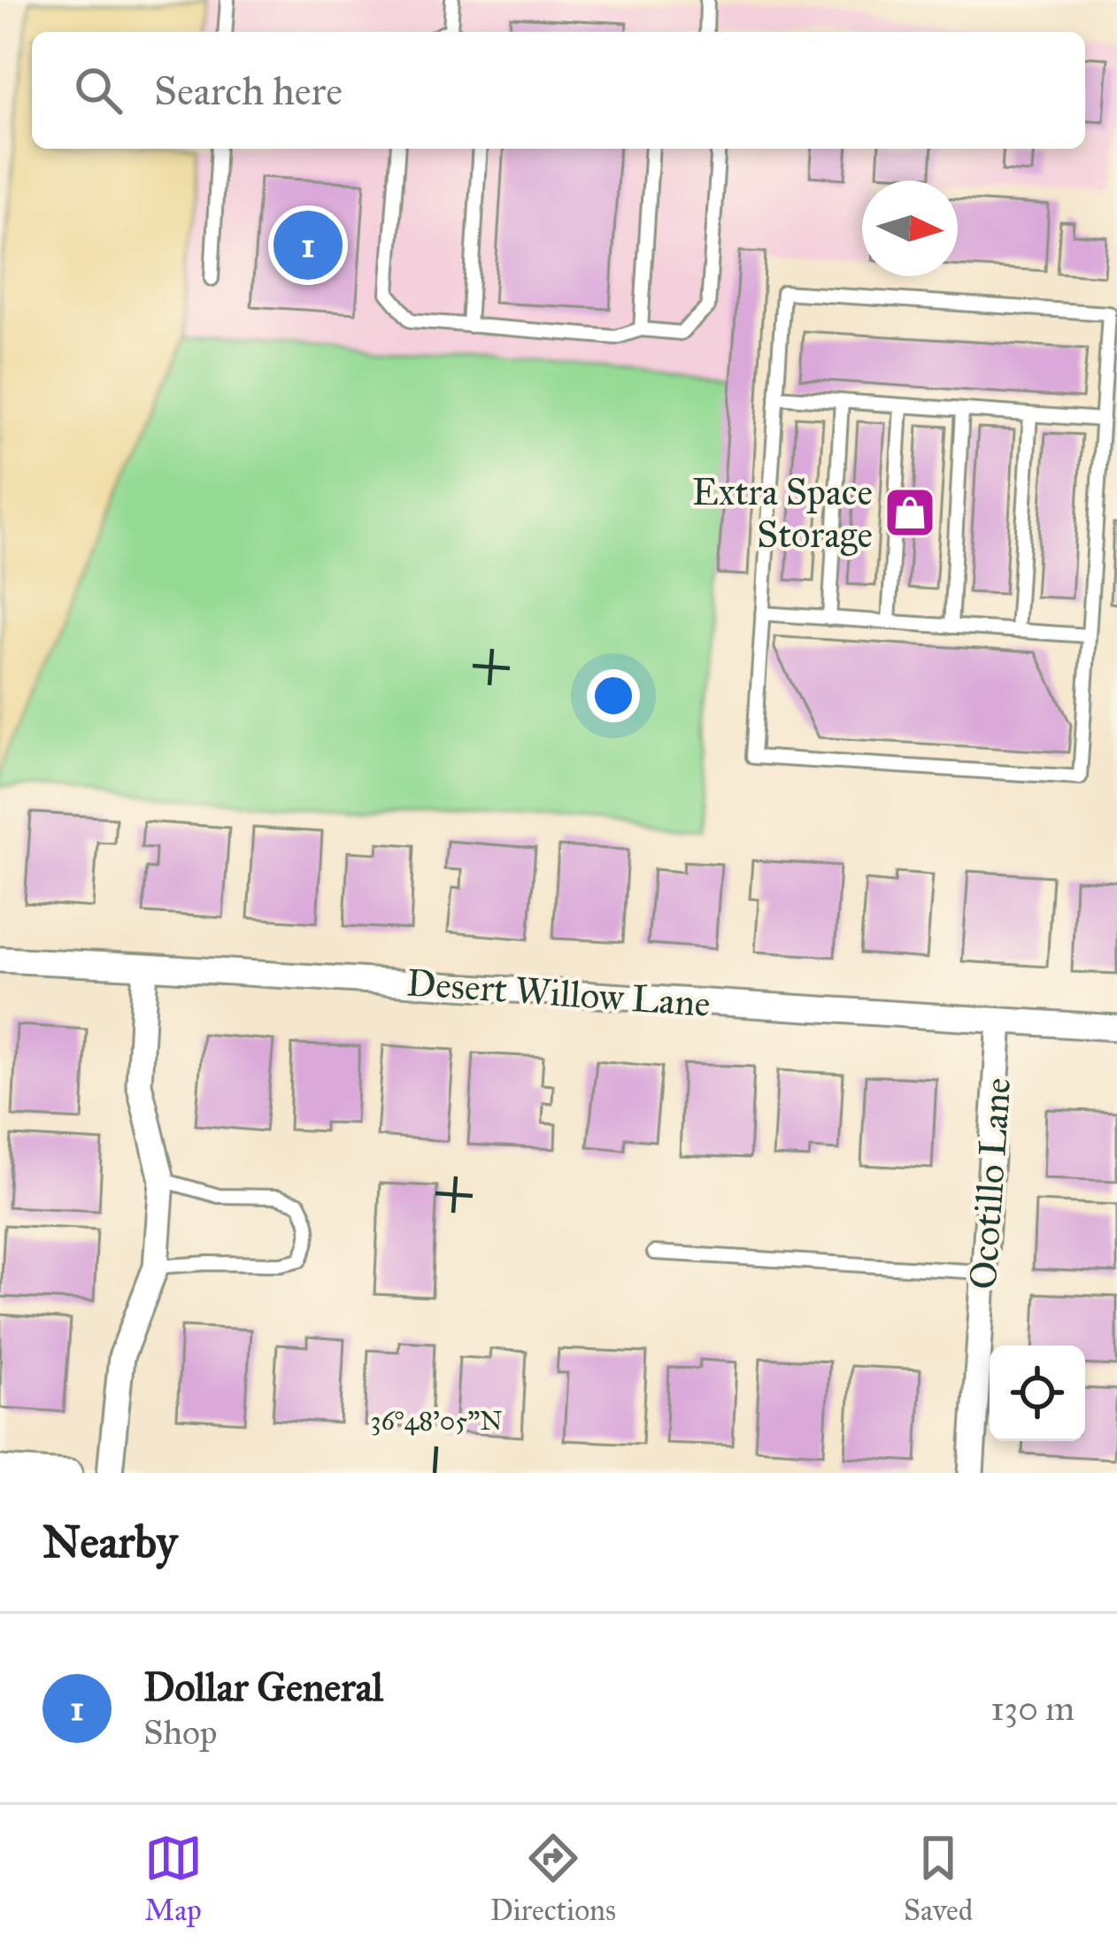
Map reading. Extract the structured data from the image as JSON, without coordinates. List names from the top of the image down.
{
  "streets": {
    "street": ["Desert Willow Lane", "Ocotillo Lane"]
  },
  "crossings": [
    ["Desert Willow Lane", "Ocotillo Lane"]
  ],
  "places": {
    "shop": ["Extra Space Storage"]
  },
  "north": "right",
  "page": {
    "search": "Search here",
    "pins": "1",
    "heading": "Nearby",
    "list": [
      {
        "mark": "1",
        "name": "Dollar General",
        "note": "Shop",
        "value": "130 m"
      }
    ],
    "nav": ["Map", "Directions", "Saved"]
  },
  "coordinates": ["36°48'05\"N"]
}
